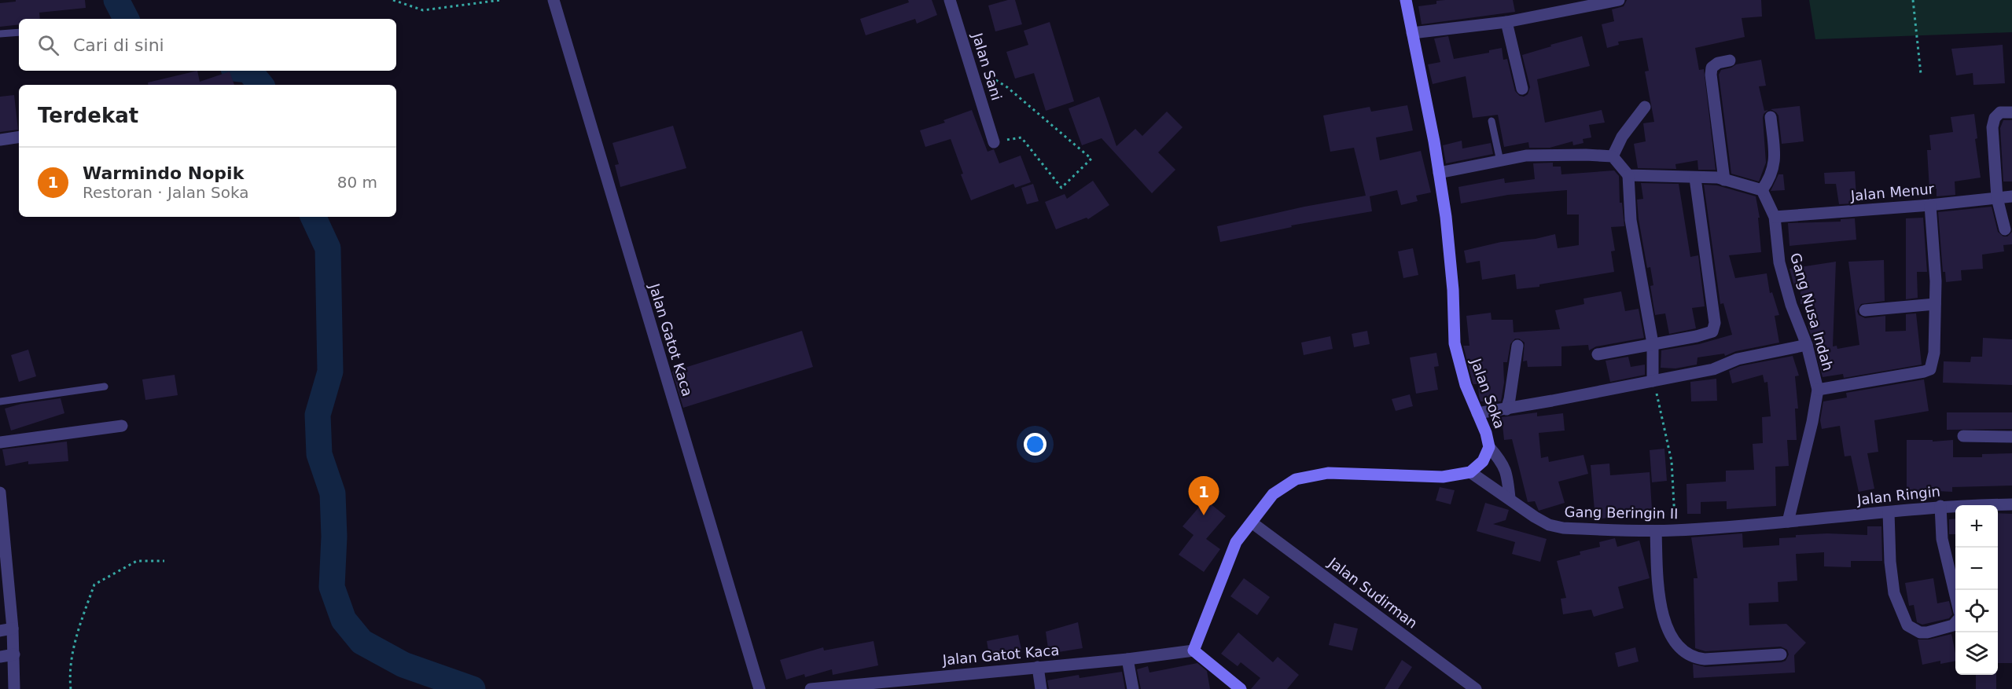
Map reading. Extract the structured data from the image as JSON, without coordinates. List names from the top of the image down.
{
  "streets": {
    "street": [
      "Jalan Sani",
      "Jalan Menur",
      "Gang Nusa Indah",
      "Jalan Gatot Kaca",
      "Jalan Soka",
      "Jalan Ringin",
      "Gang Beringin II",
      "Jalan Sudirman"
    ]
  },
  "crossings": [
    ["Jalan Menur", "Gang Nusa Indah"],
    ["Gang Nusa Indah", "Jalan Ringin"],
    ["Gang Nusa Indah", "Gang Beringin II"],
    ["Jalan Soka", "Gang Beringin II"],
    ["Jalan Ringin", "Gang Beringin II"]
  ],
  "page": {
    "search": "Cari di sini",
    "heading": "Terdekat",
    "list": [
      {
        "mark": "1",
        "name": "Warmindo Nopik",
        "note": "Restoran · Jalan Soka",
        "value": "80 m"
      }
    ],
    "pins": "1",
    "map_buttons": ["+", "−"]
  }
}
